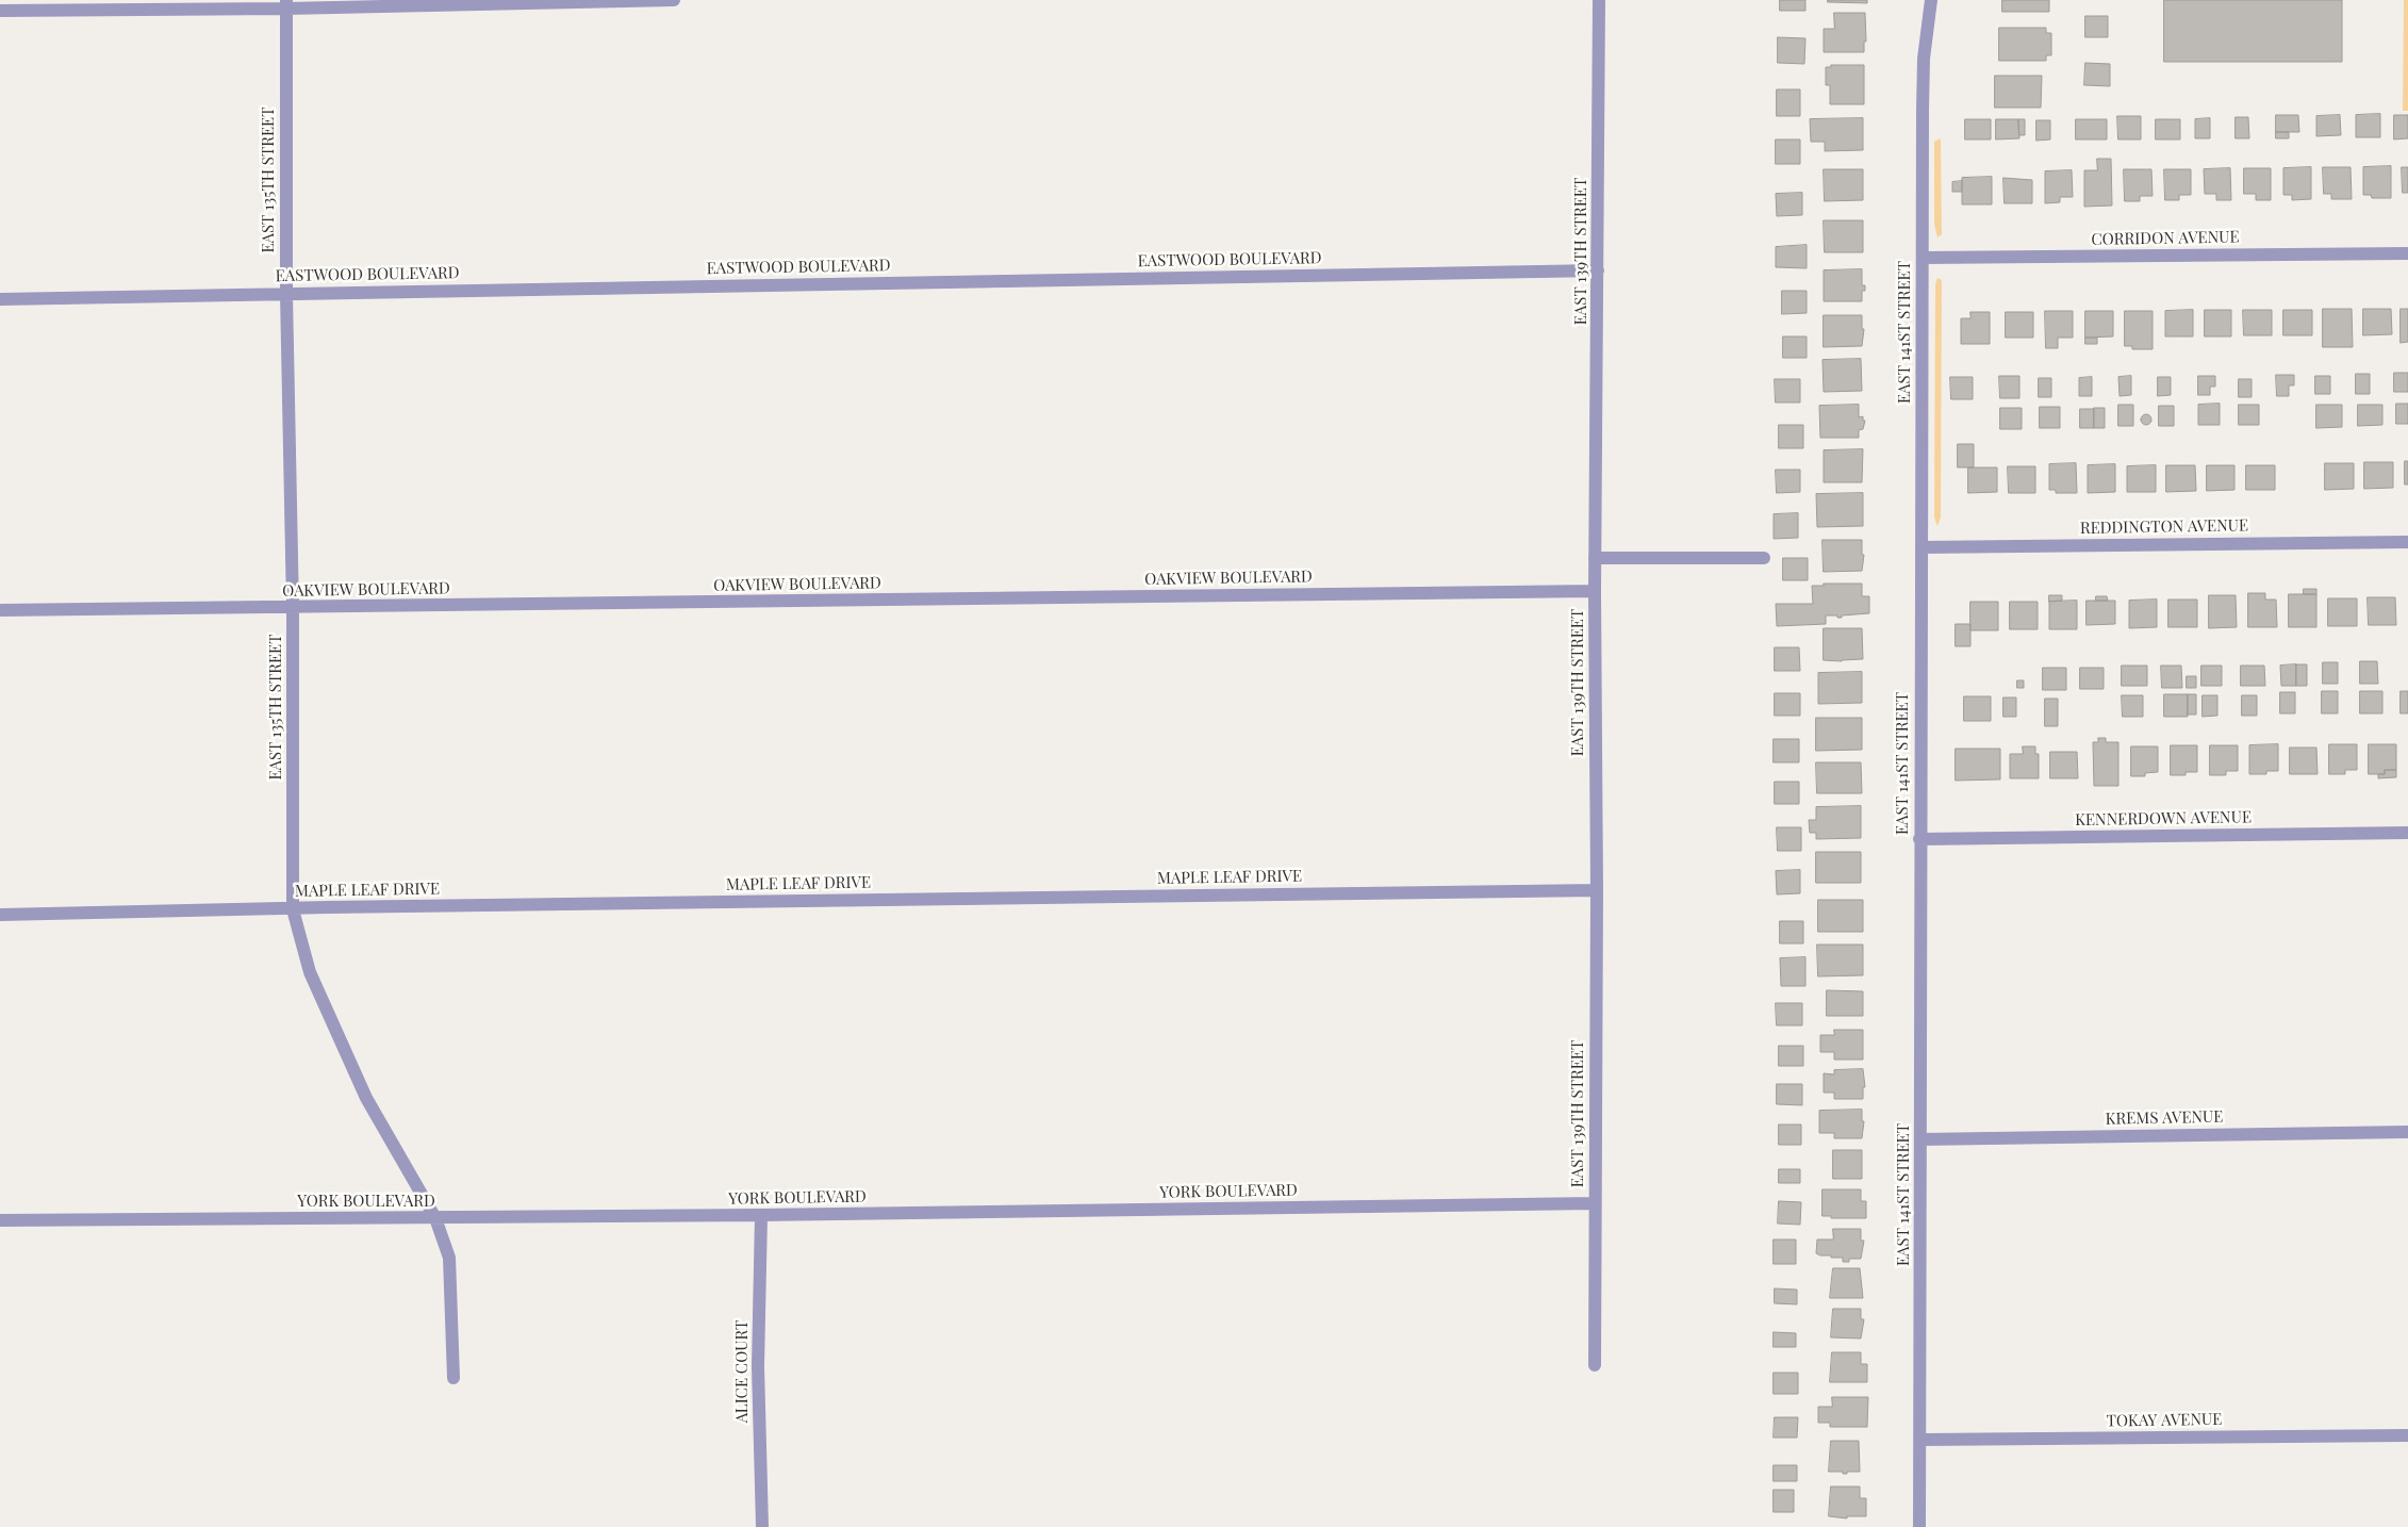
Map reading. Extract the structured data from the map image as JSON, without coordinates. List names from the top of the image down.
{
  "streets": {
    "street": [
      "EAST 135TH STREET",
      "CORRIDON AVENUE",
      "EAST 139TH STREET",
      "EASTWOOD BOULEVARD",
      "EAST 141ST STREET",
      "REDDINGTON AVENUE",
      "OAKVIEW BOULEVARD",
      "KENNERDOWN AVENUE",
      "MAPLE LEAF DRIVE",
      "KREMS AVENUE",
      "YORK BOULEVARD",
      "ALICE COURT",
      "TOKAY AVENUE"
    ]
  },
  "crossings": [
    ["EAST 135TH STREET", "EASTWOOD BOULEVARD"],
    ["EAST 135TH STREET", "OAKVIEW BOULEVARD"],
    ["EAST 135TH STREET", "MAPLE LEAF DRIVE"],
    ["EAST 135TH STREET", "YORK BOULEVARD"],
    ["CORRIDON AVENUE", "EAST 141ST STREET"],
    ["EAST 139TH STREET", "EASTWOOD BOULEVARD"],
    ["EAST 139TH STREET", "OAKVIEW BOULEVARD"],
    ["EAST 139TH STREET", "MAPLE LEAF DRIVE"],
    ["EAST 139TH STREET", "YORK BOULEVARD"],
    ["EAST 141ST STREET", "REDDINGTON AVENUE"],
    ["EAST 141ST STREET", "KENNERDOWN AVENUE"],
    ["EAST 141ST STREET", "KREMS AVENUE"],
    ["EAST 141ST STREET", "TOKAY AVENUE"],
    ["YORK BOULEVARD", "ALICE COURT"]
  ]
}
